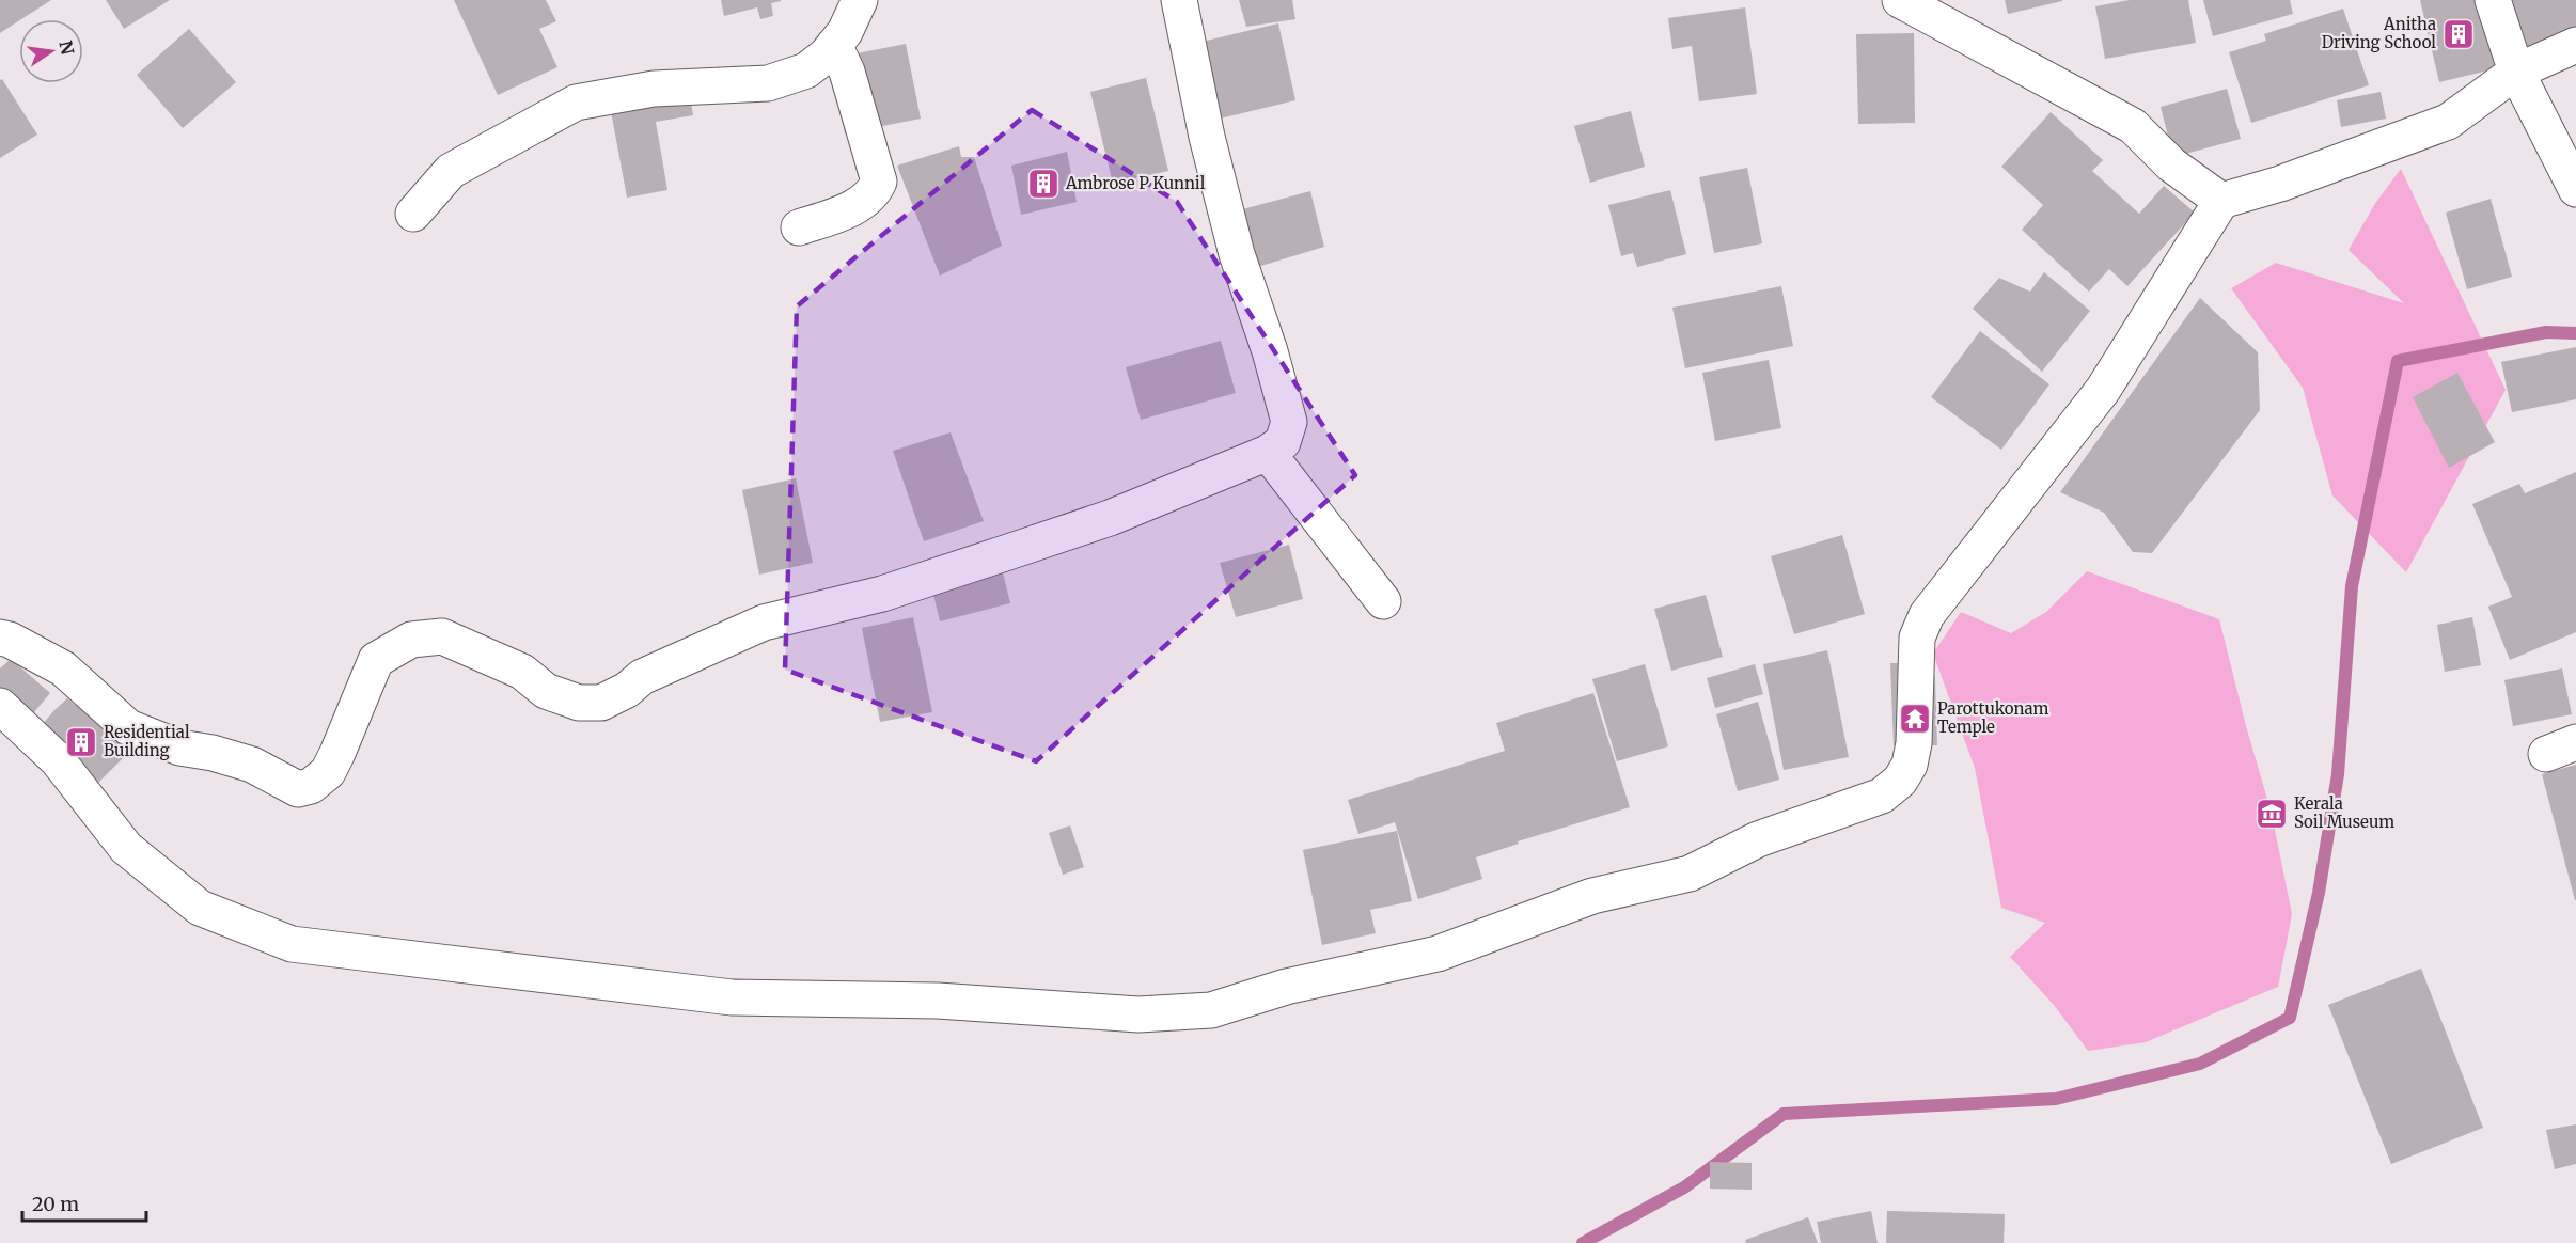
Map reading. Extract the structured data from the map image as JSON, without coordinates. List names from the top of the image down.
{
  "places": {
    "building": ["Anitha Driving School", "Ambrose P Kunnil", "Residential Building"],
    "temple": ["Parottukonam Temple"],
    "museum": ["Kerala Soil Museum"]
  },
  "scale_bar": "20 m",
  "north": "right"
}
